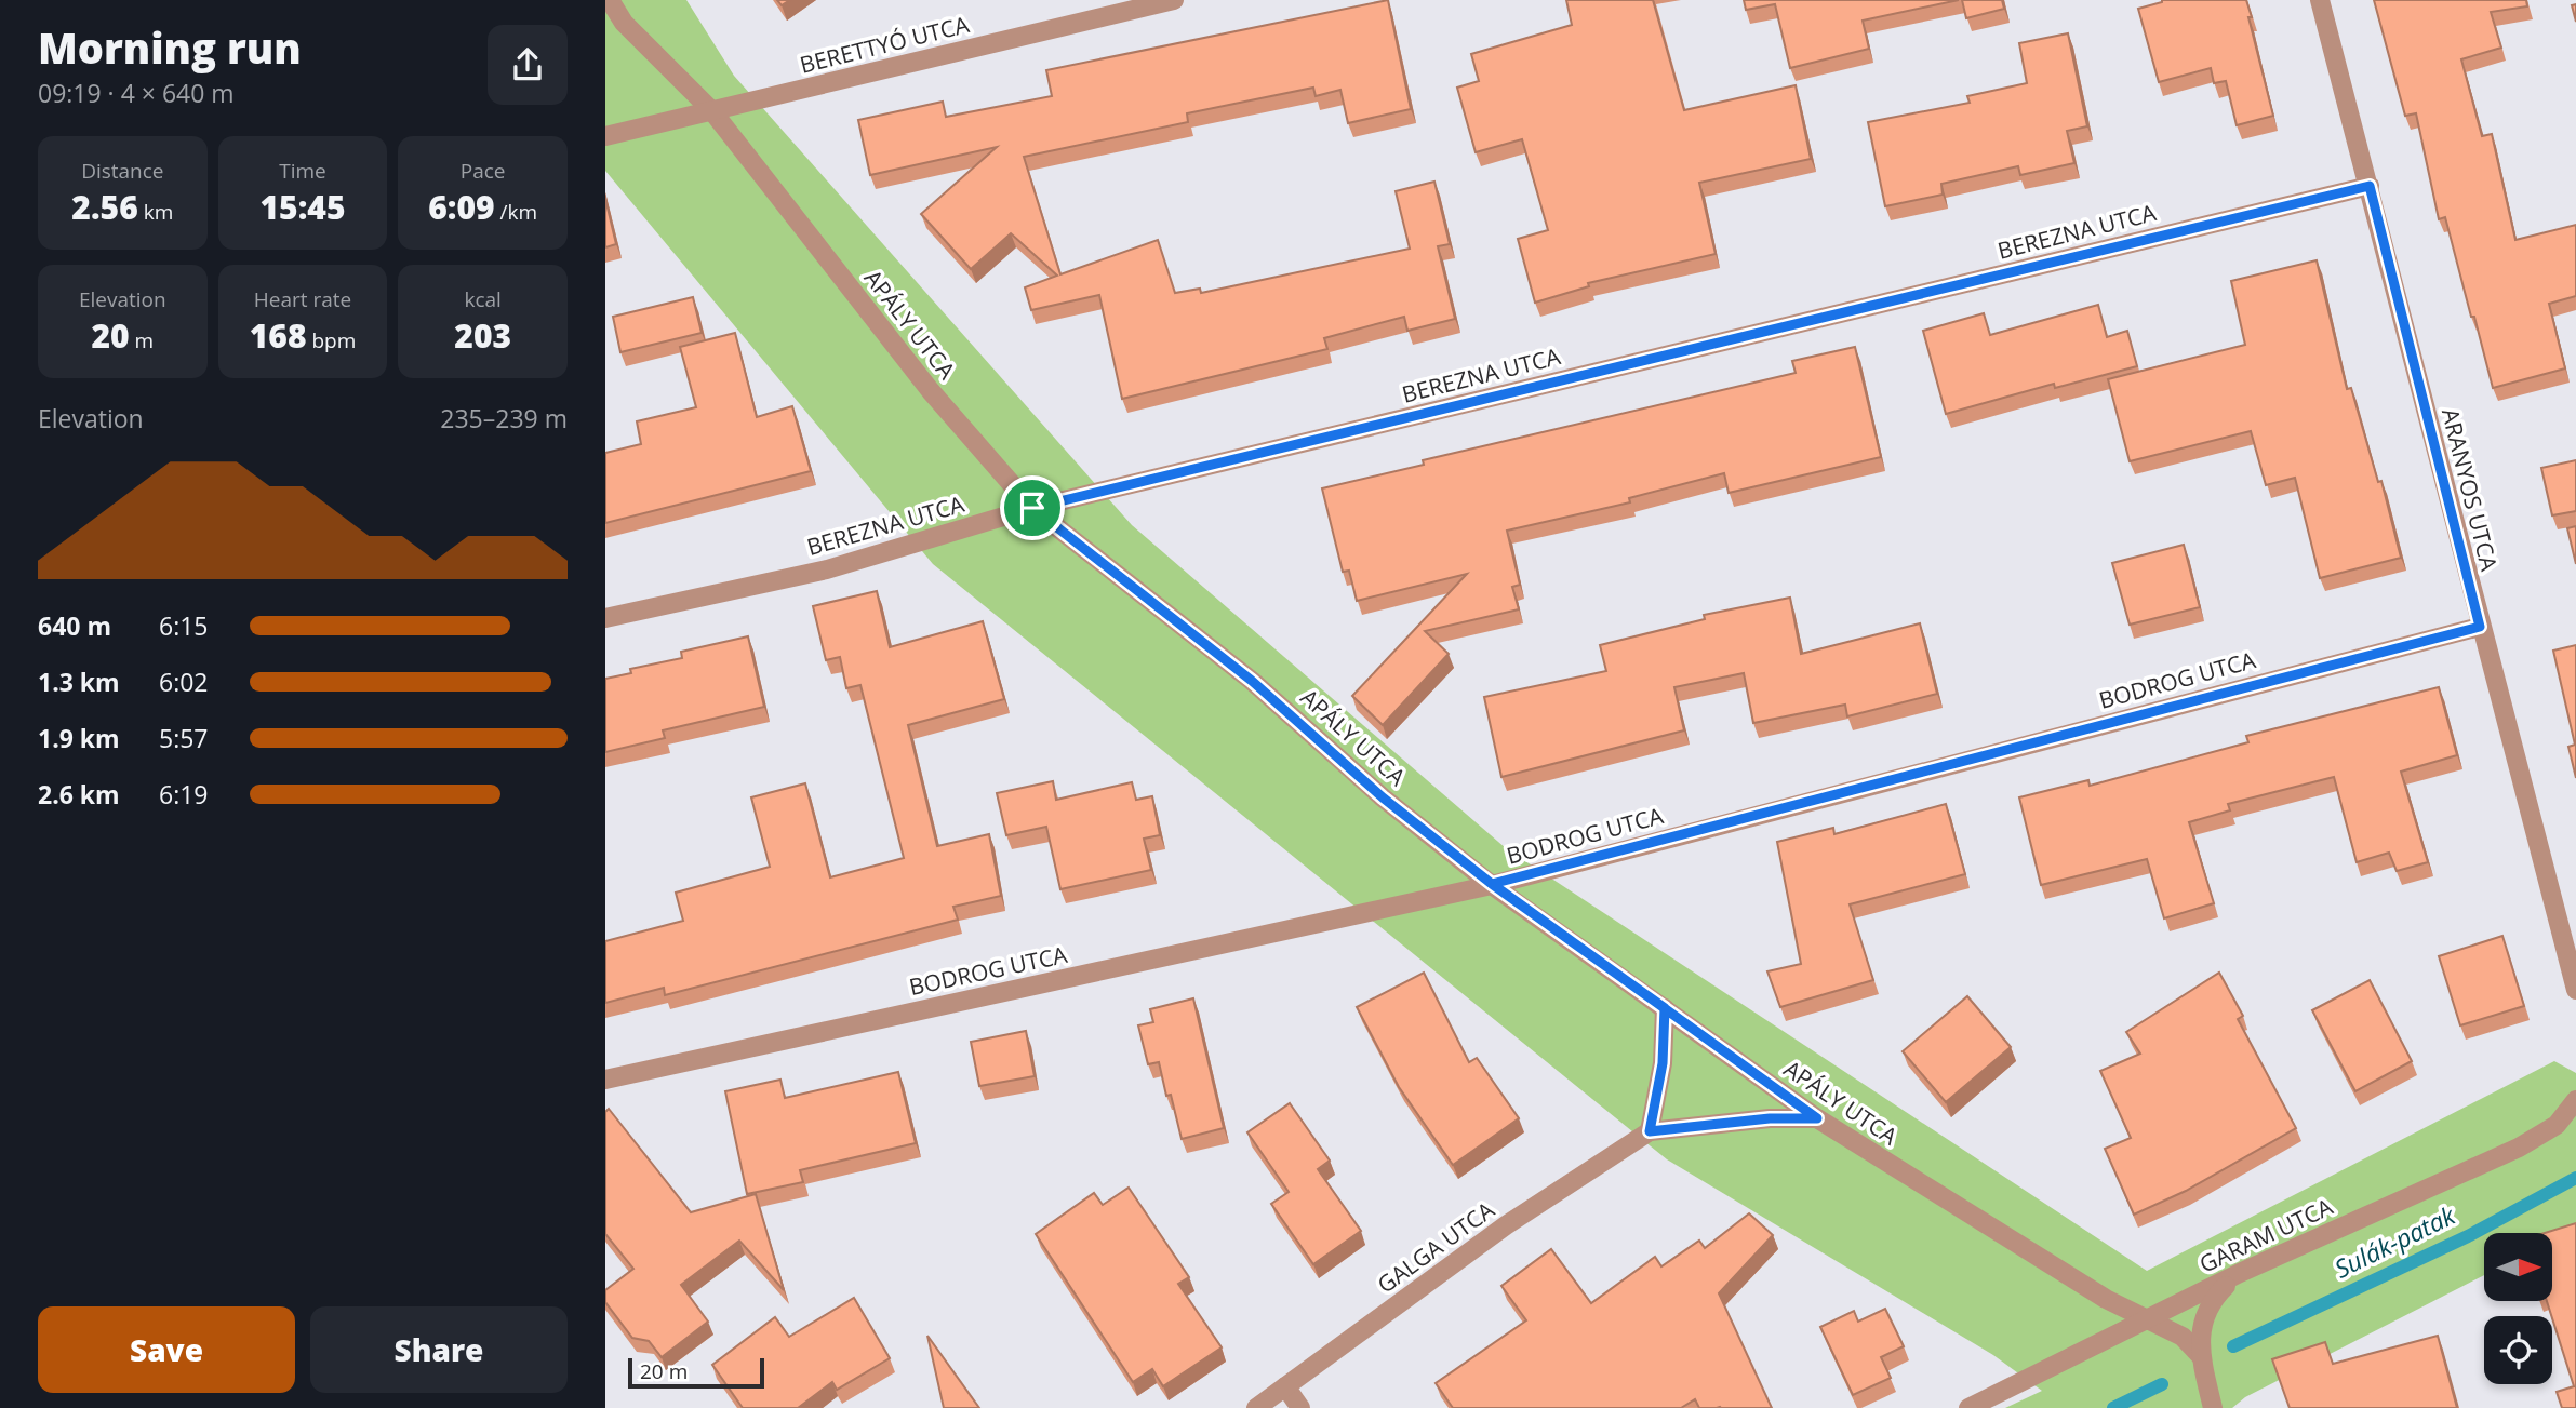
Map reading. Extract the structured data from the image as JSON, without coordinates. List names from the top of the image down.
{
  "streets": {
    "street": [
      "BERETTYÓ UTCA",
      "BEREZNA UTCA",
      "APÁLY UTCA",
      "ARANYOS UTCA",
      "BODROG UTCA",
      "GARAM UTCA",
      "GALGA UTCA"
    ]
  },
  "crossings": [
    ["BERETTYÓ UTCA", "APÁLY UTCA"],
    ["BEREZNA UTCA", "APÁLY UTCA"],
    ["BEREZNA UTCA", "ARANYOS UTCA"],
    ["APÁLY UTCA", "BODROG UTCA"],
    ["APÁLY UTCA", "GARAM UTCA"],
    ["APÁLY UTCA", "GALGA UTCA"],
    ["ARANYOS UTCA", "BODROG UTCA"]
  ],
  "water": ["Sulák-patak"],
  "scale_bar": "20 m",
  "north": "right",
  "page": {
    "heading": ["Morning run", "09:19 · 4 × 640 m"],
    "stats": [
      ["Distance", "2.56 km"],
      ["Time", "15:45"],
      ["Pace", "6:09 /km"],
      ["Elevation", "20 m"],
      ["Heart rate", "168 bpm"],
      ["kcal", "203"]
    ],
    "chart": ["Elevation", "235–239 m"],
    "list": [
      {
        "name": "640 m",
        "note": "6:15"
      },
      {
        "name": "1.3 km",
        "note": "6:02"
      },
      {
        "name": "1.9 km",
        "note": "5:57"
      },
      {
        "name": "2.6 km",
        "note": "6:19"
      }
    ],
    "buttons": ["Save", "Share"],
    "scale": "20 m"
  }
}
